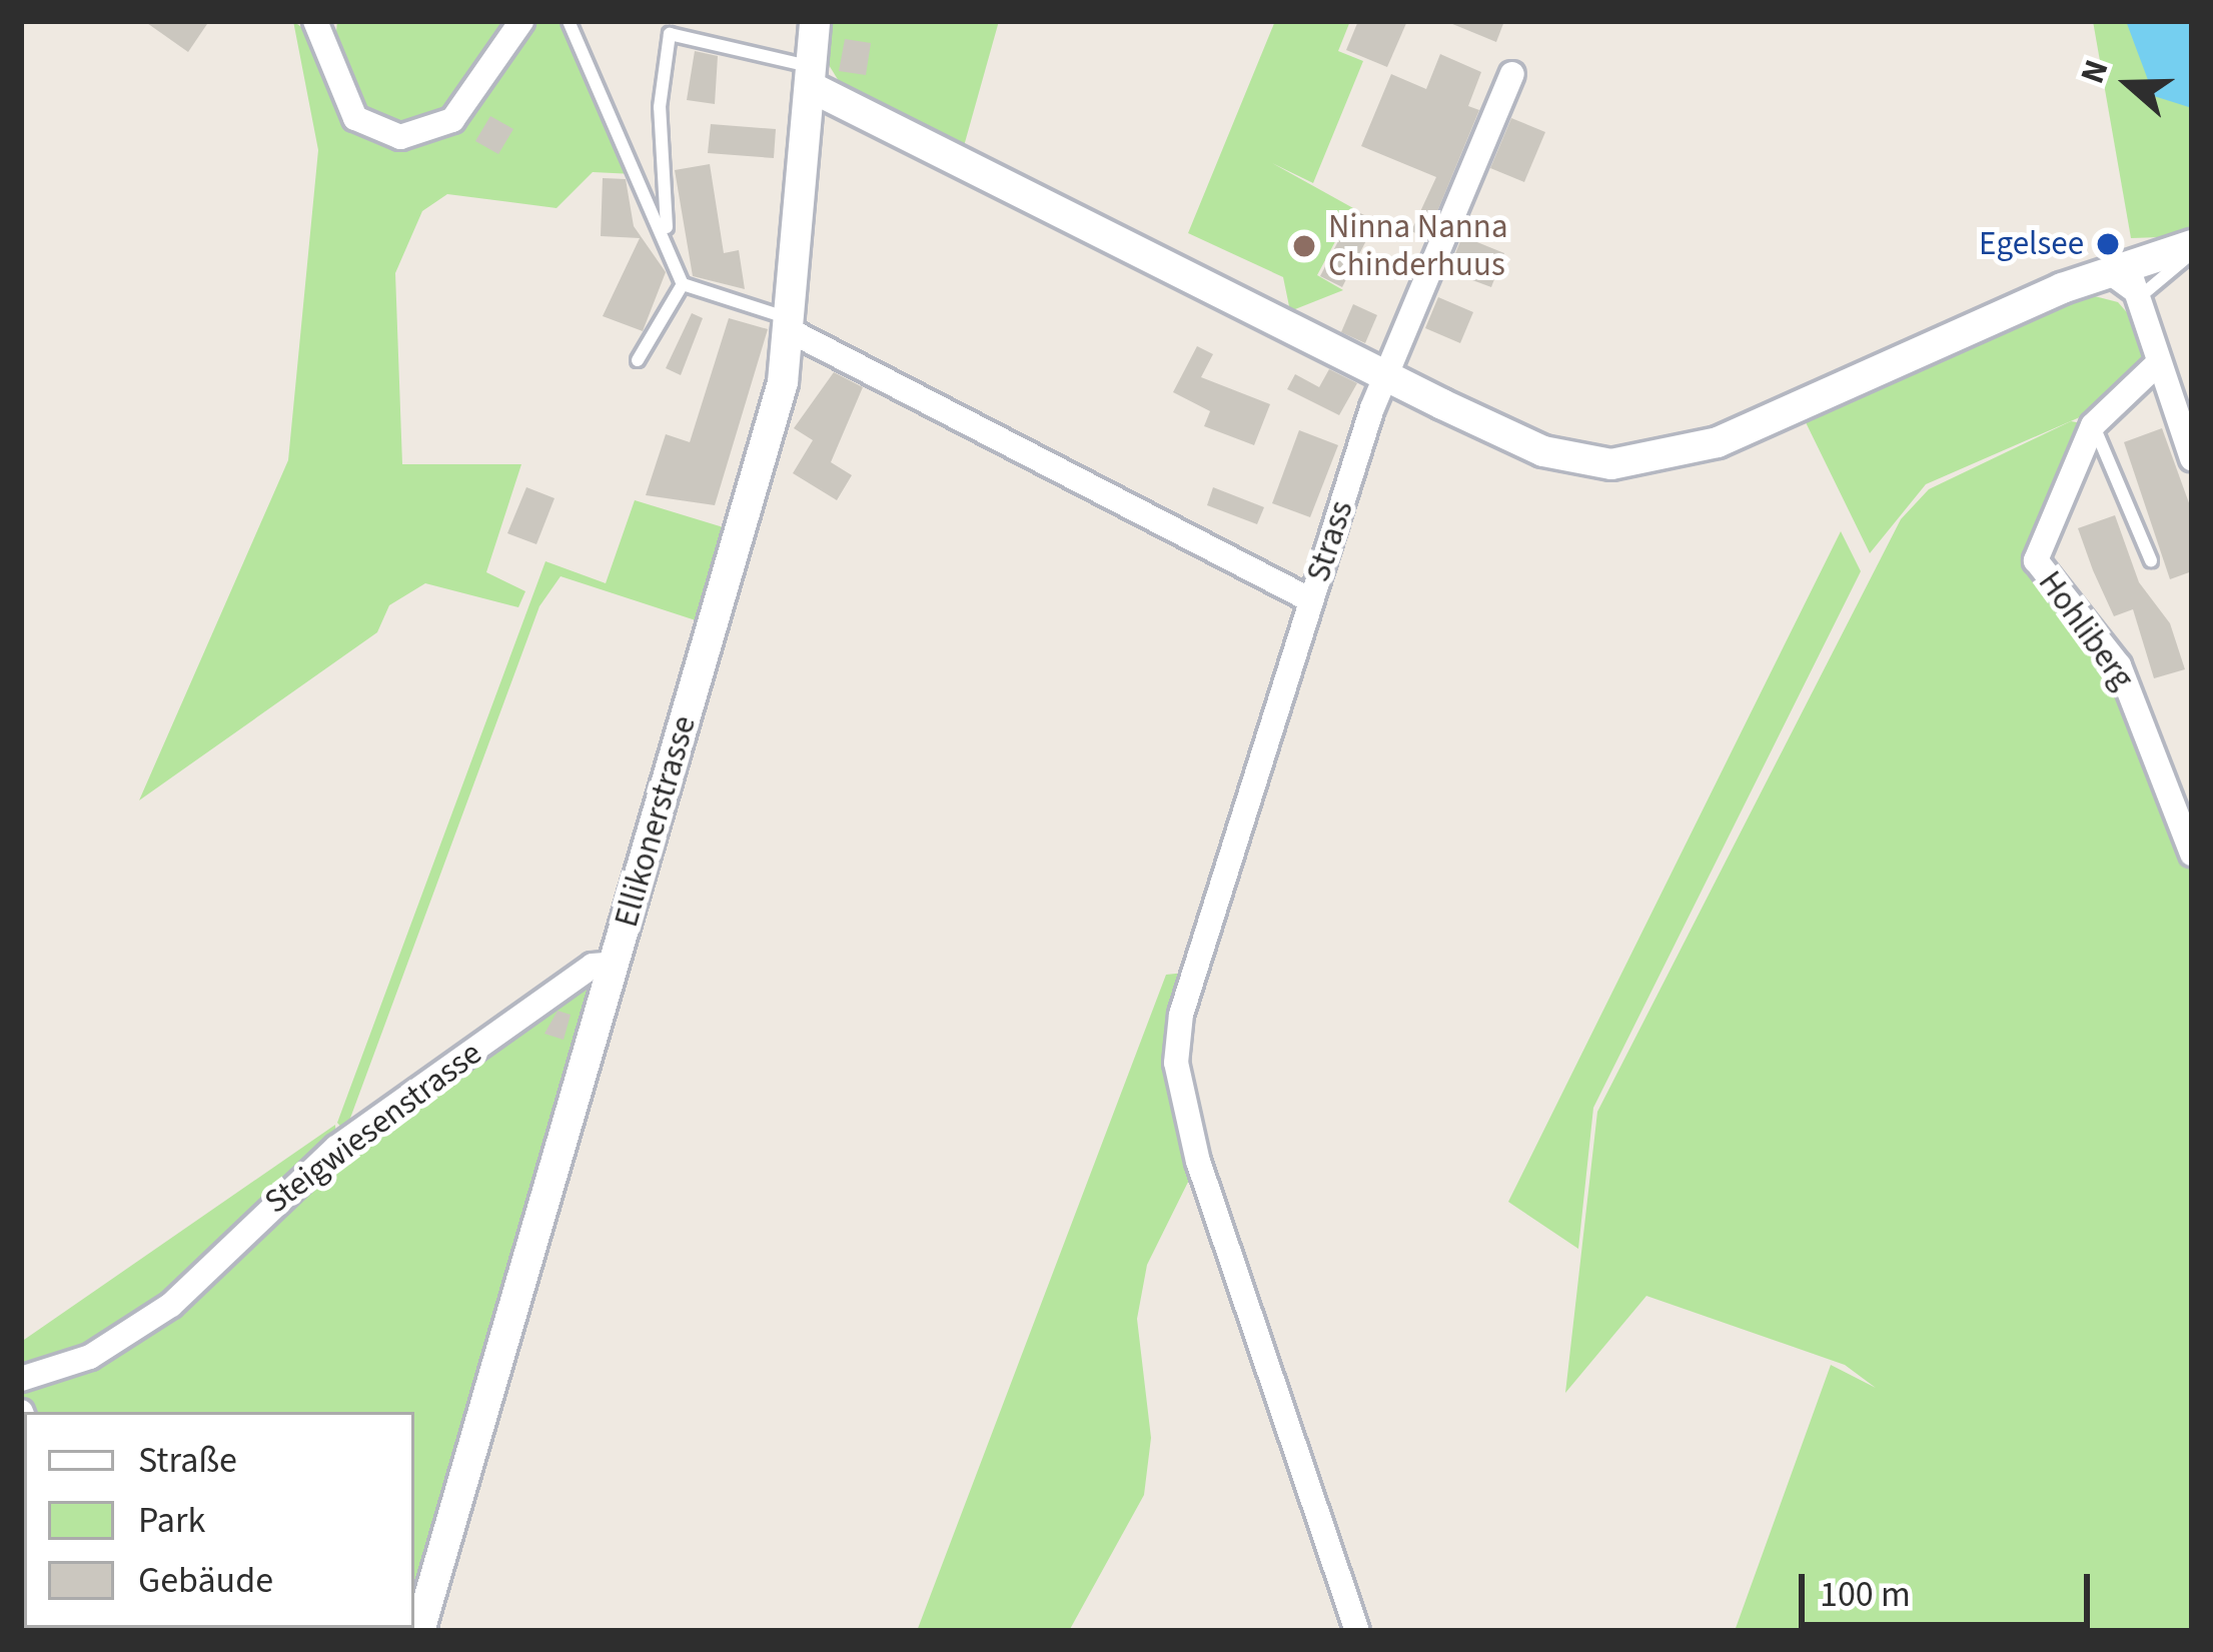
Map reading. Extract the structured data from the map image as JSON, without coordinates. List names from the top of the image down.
{
  "streets": {
    "street": [
      "Strass",
      "Hohliberg",
      "Ellikonerstrasse",
      "Steigwiesenstrasse"
    ]
  },
  "crossings": [
    ["Strass", "Ellikonerstrasse"],
    ["Ellikonerstrasse", "Steigwiesenstrasse"]
  ],
  "places": ["Egelsee", "Ninna Nanna Chinderhuus"],
  "legend": ["Straße", "Park", "Gebäude"],
  "scale_bar": "100 m",
  "north": "left"
}
